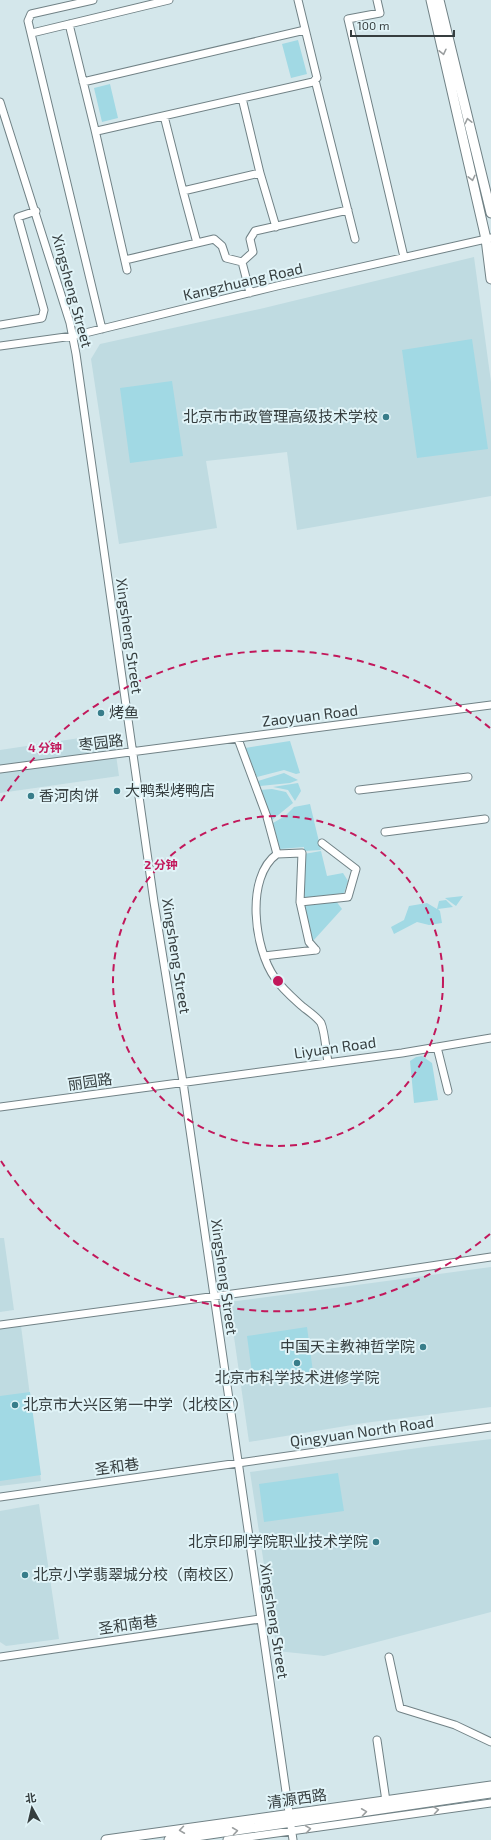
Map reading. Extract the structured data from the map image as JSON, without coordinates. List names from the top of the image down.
{
  "streets": {
    "main road": ["清源西路"],
    "street": [
      "Kangzhuang Road",
      "Xingsheng Street",
      "Zaoyuan Road",
      "枣园路",
      "Liyuan Road",
      "丽园路",
      "Qingyuan North Road",
      "圣和巷",
      "圣和南巷"
    ]
  },
  "crossings": [
    ["Kangzhuang Road", "Xingsheng Street"],
    ["Xingsheng Street", "Zaoyuan Road"],
    ["Xingsheng Street", "枣园路"],
    ["Xingsheng Street", "Liyuan Road"],
    ["Xingsheng Street", "丽园路"],
    ["Xingsheng Street", "Qingyuan North Road"],
    ["Xingsheng Street", "圣和巷"],
    ["Xingsheng Street", "圣和南巷"],
    ["Xingsheng Street", "清源西路"],
    ["Zaoyuan Road", "枣园路"],
    ["Liyuan Road", "丽园路"],
    ["Qingyuan North Road", "圣和巷"]
  ],
  "places": [
    "北京市市政管理高级技术学校",
    "烤鱼",
    "大鸭梨烤鸭店",
    "香河肉饼",
    "中国天主教神哲学院",
    "北京市科学技术进修学院",
    "北京市大兴区第一中学（北校区）",
    "北京印刷学院职业技术学院",
    "北京小学翡翠城分校（南校区）"
  ],
  "scale_bar": "100 m",
  "north": "top",
  "rings": ["4 分钟", "2 分钟"]
}
